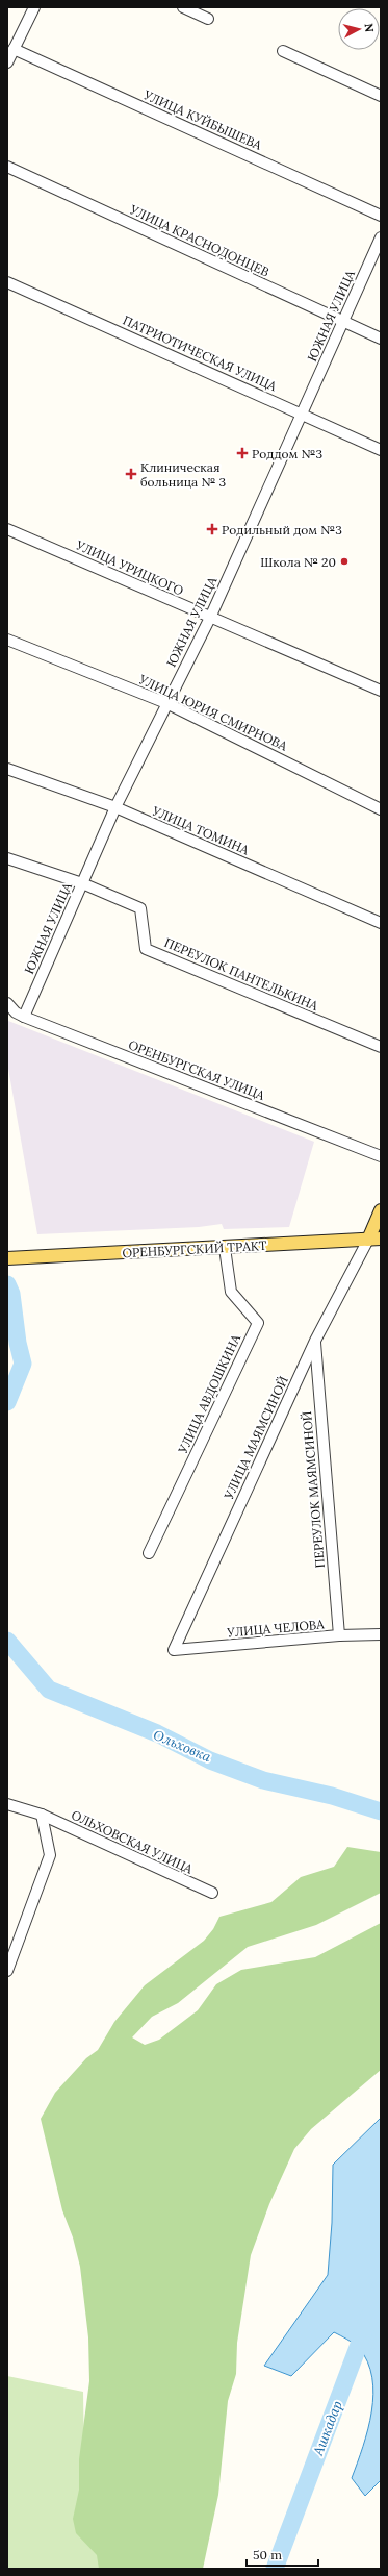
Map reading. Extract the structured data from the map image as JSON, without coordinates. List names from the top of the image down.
{
  "streets": {
    "main road": ["ОРЕНБУРГСКИЙ ТРАКТ"],
    "street": [
      "УЛИЦА КУЙБЫШЕВА",
      "УЛИЦА КРАСНОДОНЦЕВ",
      "ЮЖНАЯ УЛИЦА",
      "ПАТРИОТИЧЕСКАЯ УЛИЦА",
      "УЛИЦА УРИЦКОГО",
      "УЛИЦА ЮРИЯ СМИРНОВА",
      "УЛИЦА ТОМИНА",
      "ПЕРЕУЛОК ПАНТЕЛЬКИНА",
      "ОРЕНБУРГСКАЯ УЛИЦА",
      "УЛИЦА АВДОШКИНА",
      "УЛИЦА МАЯМСИНОЙ",
      "ПЕРЕУЛОК МАЯМСИНОЙ",
      "УЛИЦА ЧЕЛОВА",
      "ОЛЬХОВСКАЯ УЛИЦА"
    ]
  },
  "crossings": [
    ["УЛИЦА КРАСНОДОНЦЕВ", "ЮЖНАЯ УЛИЦА"],
    ["ЮЖНАЯ УЛИЦА", "ПАТРИОТИЧЕСКАЯ УЛИЦА"],
    ["ЮЖНАЯ УЛИЦА", "УЛИЦА УРИЦКОГО"],
    ["ЮЖНАЯ УЛИЦА", "УЛИЦА ЮРИЯ СМИРНОВА"],
    ["ЮЖНАЯ УЛИЦА", "УЛИЦА ТОМИНА"],
    ["ЮЖНАЯ УЛИЦА", "ПЕРЕУЛОК ПАНТЕЛЬКИНА"],
    ["ЮЖНАЯ УЛИЦА", "ОРЕНБУРГСКАЯ УЛИЦА"],
    ["ОРЕНБУРГСКИЙ ТРАКТ", "УЛИЦА АВДОШКИНА"],
    ["ОРЕНБУРГСКИЙ ТРАКТ", "УЛИЦА МАЯМСИНОЙ"],
    ["УЛИЦА МАЯМСИНОЙ", "ПЕРЕУЛОК МАЯМСИНОЙ"],
    ["УЛИЦА МАЯМСИНОЙ", "УЛИЦА ЧЕЛОВА"],
    ["ПЕРЕУЛОК МАЯМСИНОЙ", "УЛИЦА ЧЕЛОВА"]
  ],
  "water": ["Ольховка", "Ашкадар"],
  "places": {
    "health": ["Роддом №3", "Клиническая больница № 3", "Родильный дом №3"],
    "other": ["Школа № 20"]
  },
  "scale_bar": "50 m",
  "north": "right"
}
